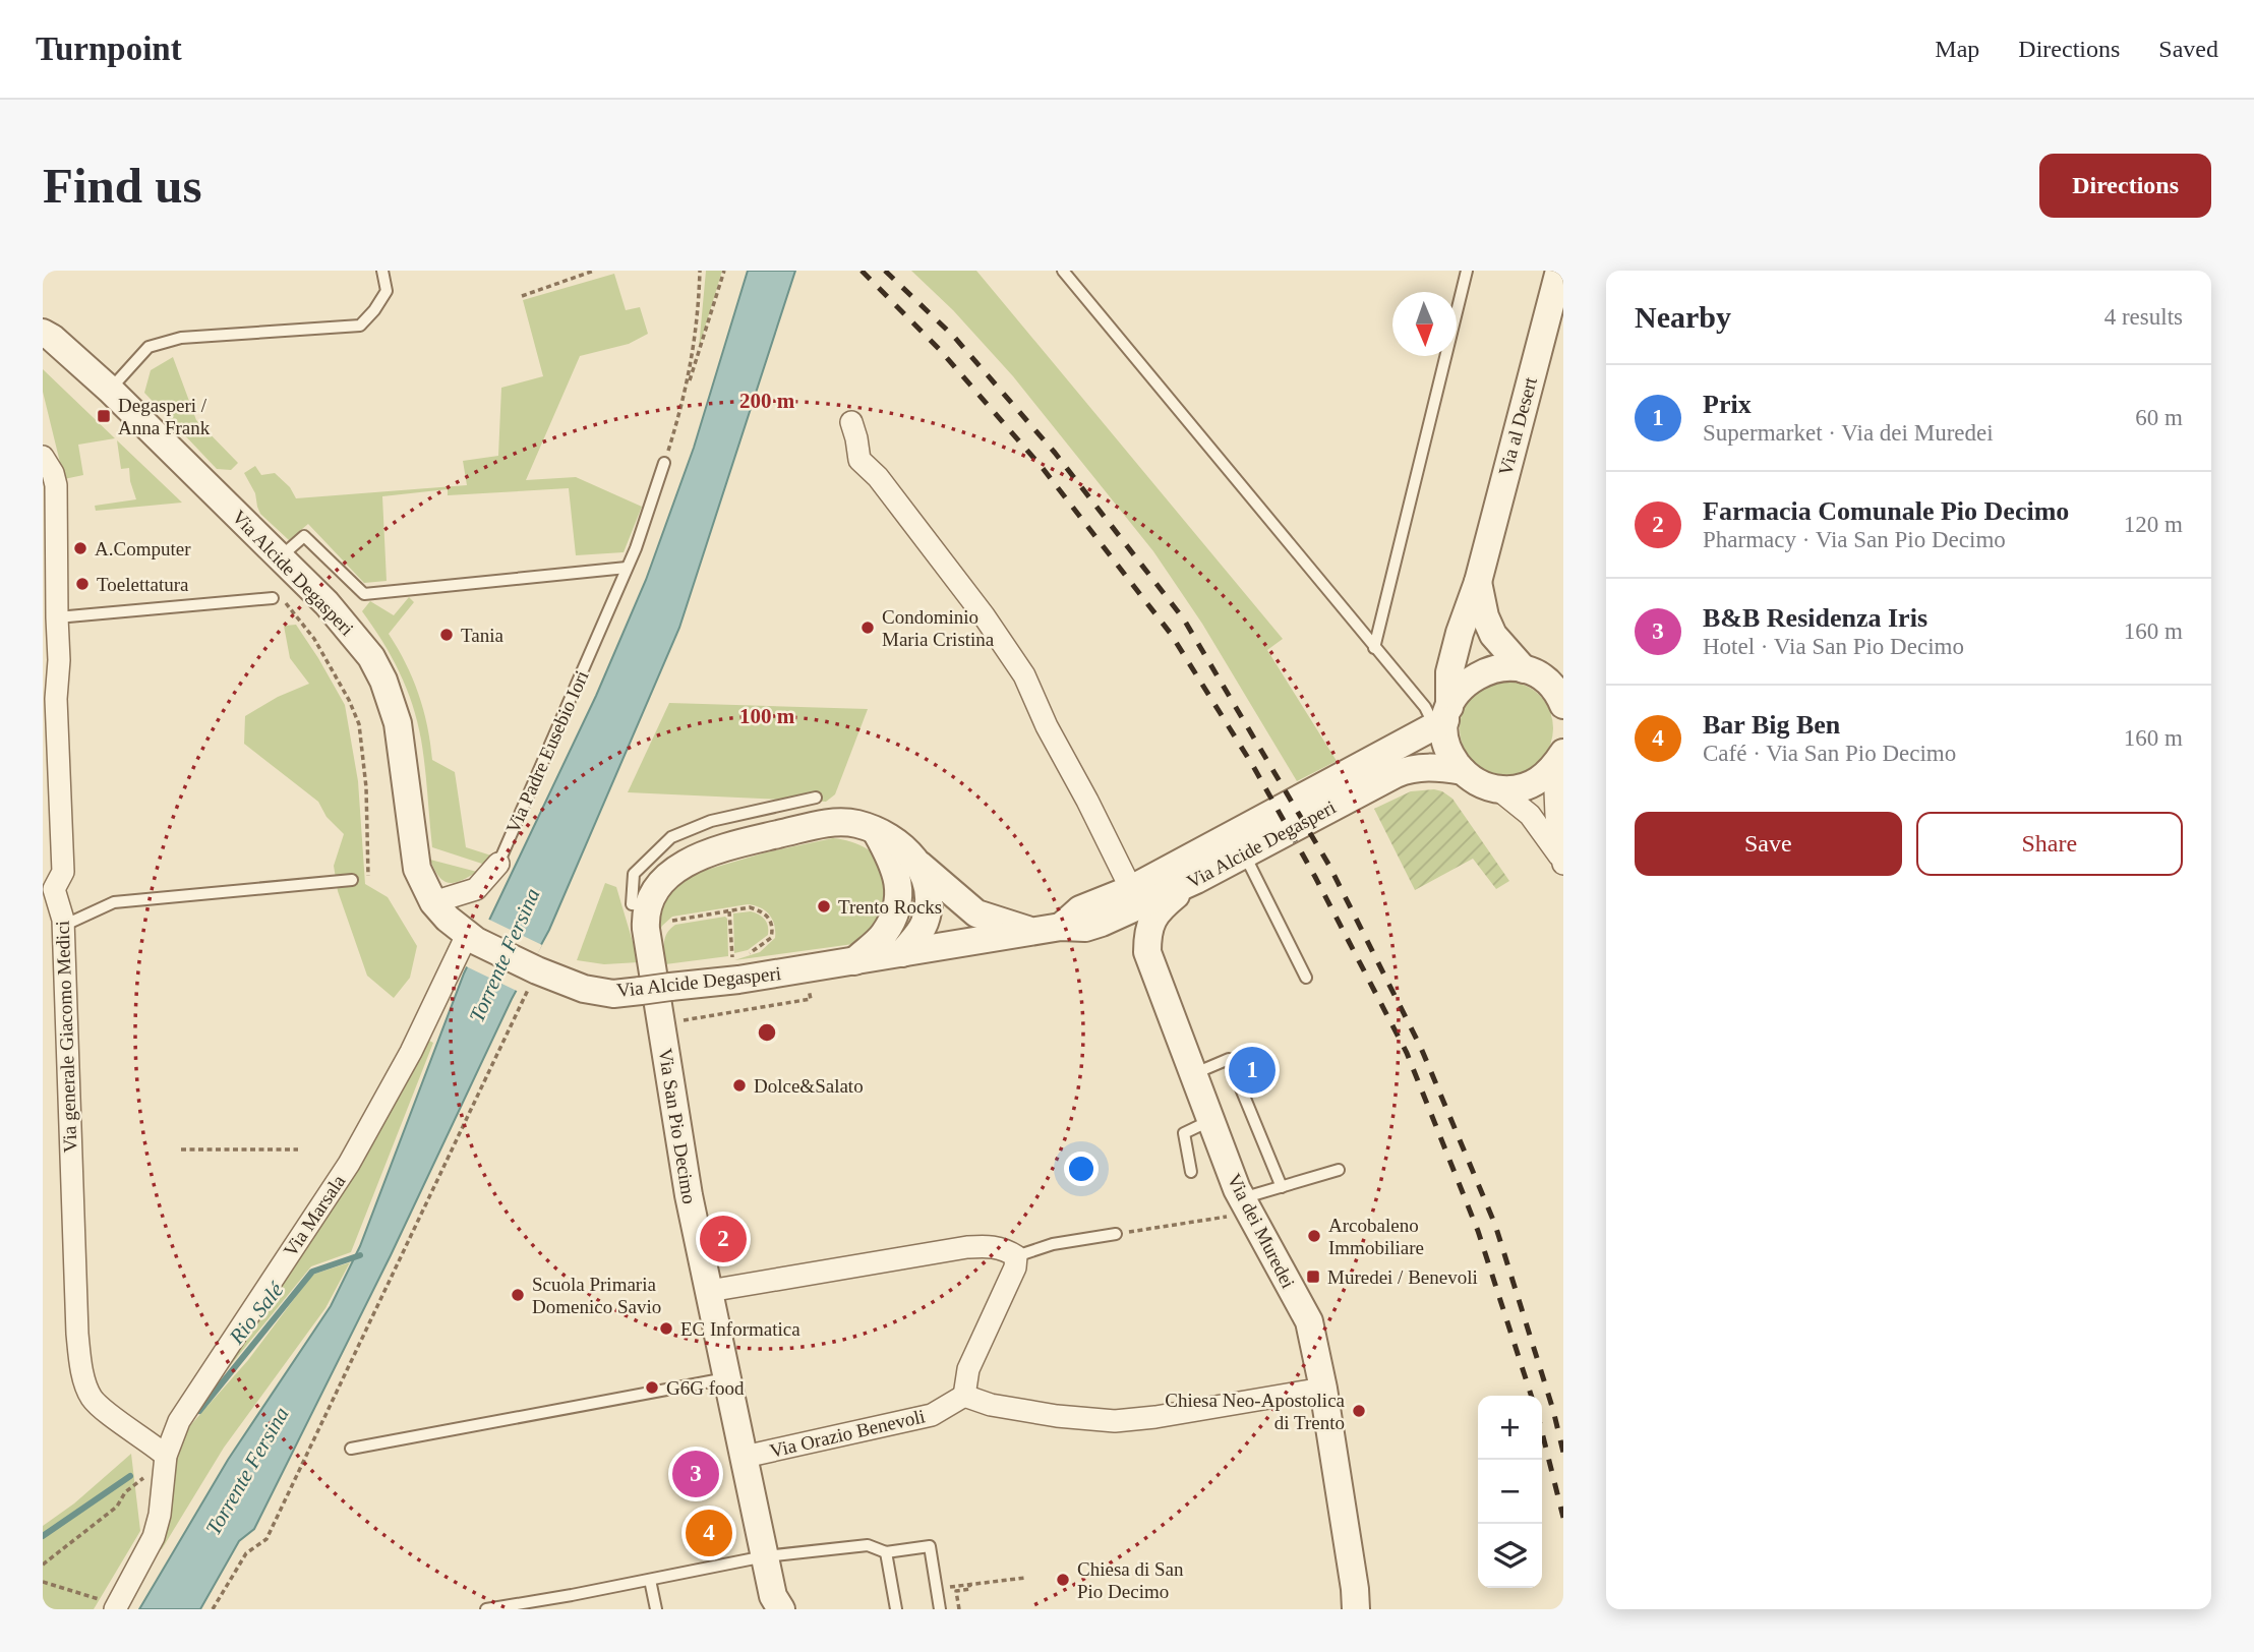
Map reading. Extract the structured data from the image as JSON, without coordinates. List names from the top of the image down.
{
  "streets": {
    "street": [
      "Via al Desert",
      "Via Alcide Degasperi",
      "Via Padre Eusebio Iori",
      "Via generale Giacomo Medici",
      "Via San Pio Decimo",
      "Via Marsala",
      "Via dei Muredei",
      "Via Orazio Benevoli"
    ]
  },
  "crossings": [
    ["Via al Desert", "Via Alcide Degasperi"],
    ["Via Alcide Degasperi", "Via Padre Eusebio Iori"],
    ["Via Alcide Degasperi", "Via Marsala"],
    ["Via Alcide Degasperi", "Via dei Muredei"],
    ["Via generale Giacomo Medici", "Via Marsala"],
    ["Via San Pio Decimo", "Via Orazio Benevoli"]
  ],
  "water": ["Torrente Fersina", "Rio Salé"],
  "places": {
    "transit": ["Degasperi / Anna Frank", "Muredei / Benevoli"],
    "other": [
      "A.Computer",
      "Toelettatura",
      "Condominio Maria Cristina",
      "Tania",
      "Trento Rocks",
      "Dolce&Salato",
      "Arcobaleno Immobiliare",
      "Scuola Primaria Domenico Savio",
      "EC Informatica",
      "G6G food",
      "Chiesa Neo-Apostolica di Trento",
      "Chiesa di San Pio Decimo"
    ]
  },
  "north": "bottom",
  "page": {
    "header": "Turnpoint",
    "nav": ["Map", "Directions", "Saved"],
    "buttons": [
      "Directions",
      ["Save", "Share"]
    ],
    "title": "Find us",
    "heading": ["Nearby", "4 results"],
    "list": [
      {
        "mark": "1",
        "name": "Prix",
        "note": "Supermarket · Via dei Muredei",
        "value": "60 m"
      },
      {
        "mark": "2",
        "name": "Farmacia Comunale Pio Decimo",
        "note": "Pharmacy · Via San Pio Decimo",
        "value": "120 m"
      },
      {
        "mark": "3",
        "name": "B&B Residenza Iris",
        "note": "Hotel · Via San Pio Decimo",
        "value": "160 m"
      },
      {
        "mark": "4",
        "name": "Bar Big Ben",
        "note": "Café · Via San Pio Decimo",
        "value": "160 m"
      }
    ],
    "pins": [
      "1",
      "2",
      "3",
      "4"
    ],
    "map_buttons": ["+", "−"]
  },
  "rings": ["200 m", "100 m"]
}
